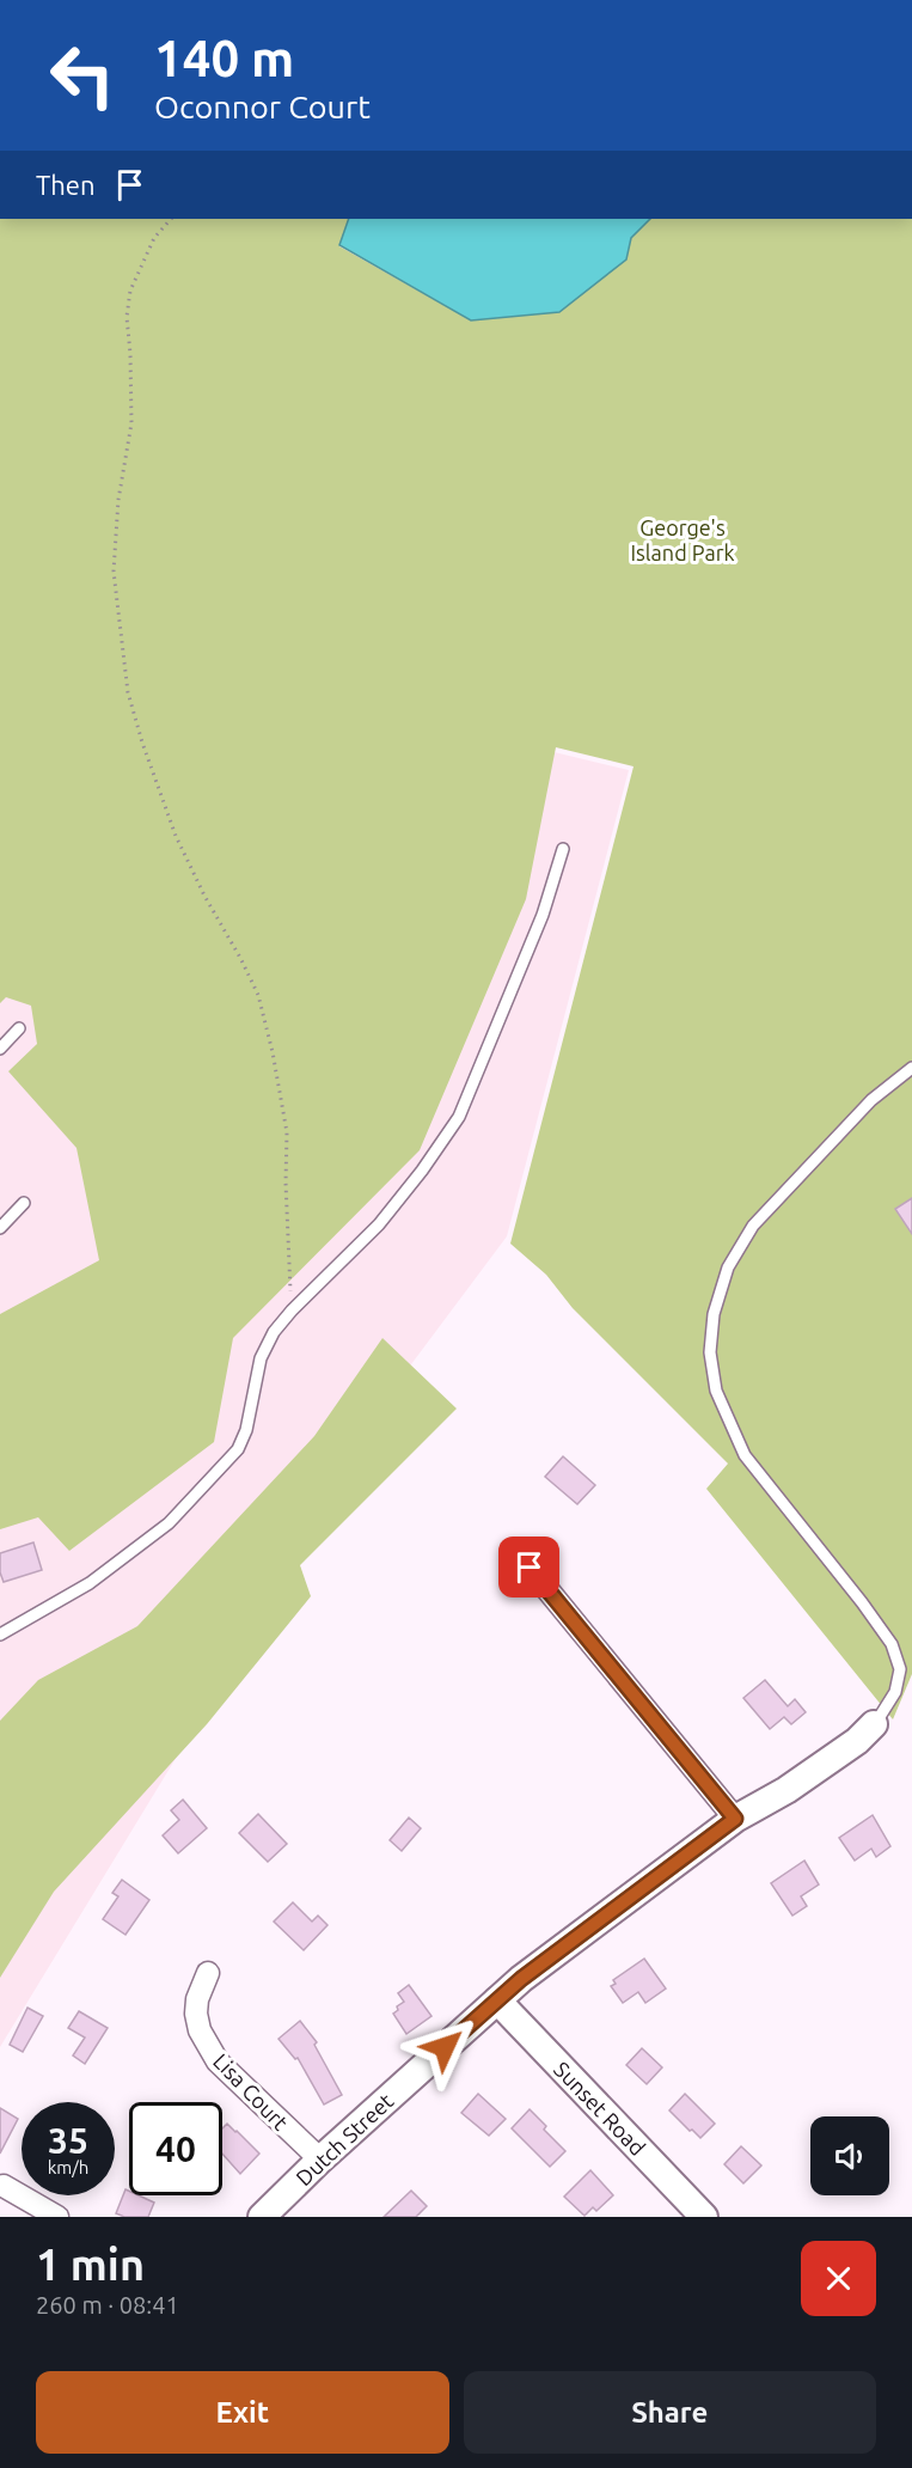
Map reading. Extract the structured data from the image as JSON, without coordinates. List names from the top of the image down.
{
  "streets": {
    "street": ["Lisa Court", "Sunset Road", "Dutch Street"]
  },
  "crossings": [
    ["Lisa Court", "Dutch Street"],
    ["Sunset Road", "Dutch Street"]
  ],
  "parks": ["George's Island Park"],
  "page": {
    "turn": ["140 m", "Oconnor Court"],
    "then": "Then",
    "speed": "35 km/h",
    "limit": "40",
    "heading": ["1 min", "260 m · 08:41"],
    "buttons": ["Exit", "Share"]
  }
}
